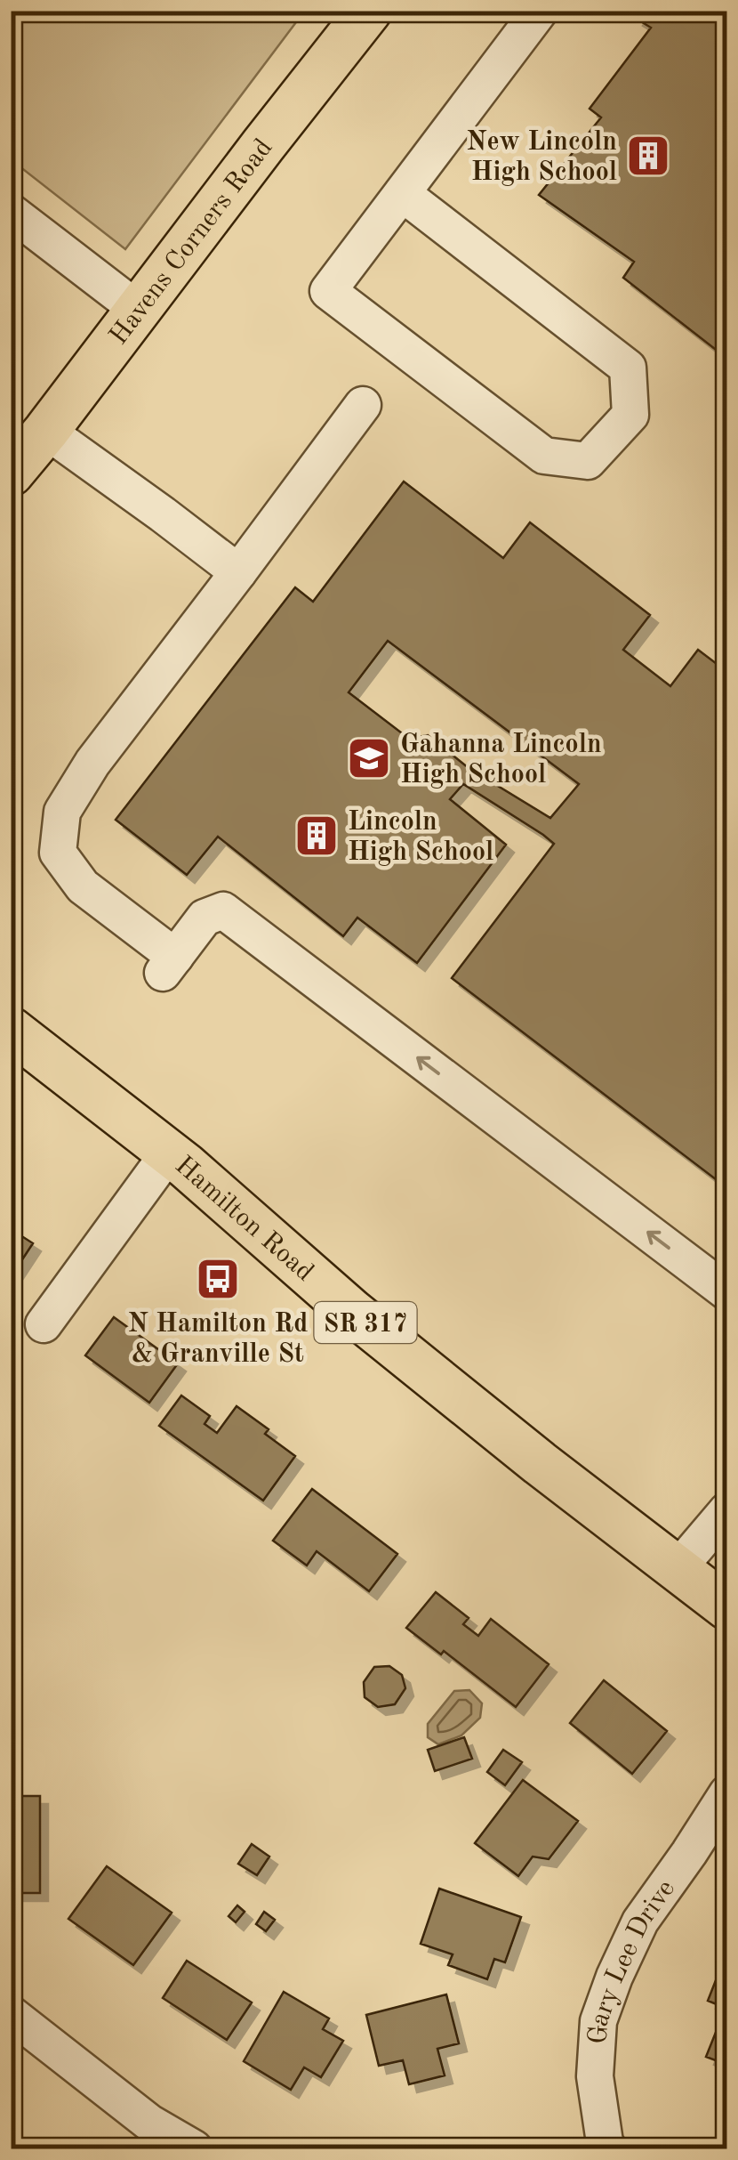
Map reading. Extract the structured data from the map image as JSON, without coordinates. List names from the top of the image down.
{
  "streets": {
    "main road": ["Havens Corners Road", "Hamilton Road", "SR 317"],
    "street": ["Gary Lee Drive"]
  },
  "places": {
    "building": ["New Lincoln High School", "Lincoln High School"],
    "school or university": ["Gahanna Lincoln High School"],
    "bus stop": ["N Hamilton Rd & Granville St"]
  }
}
